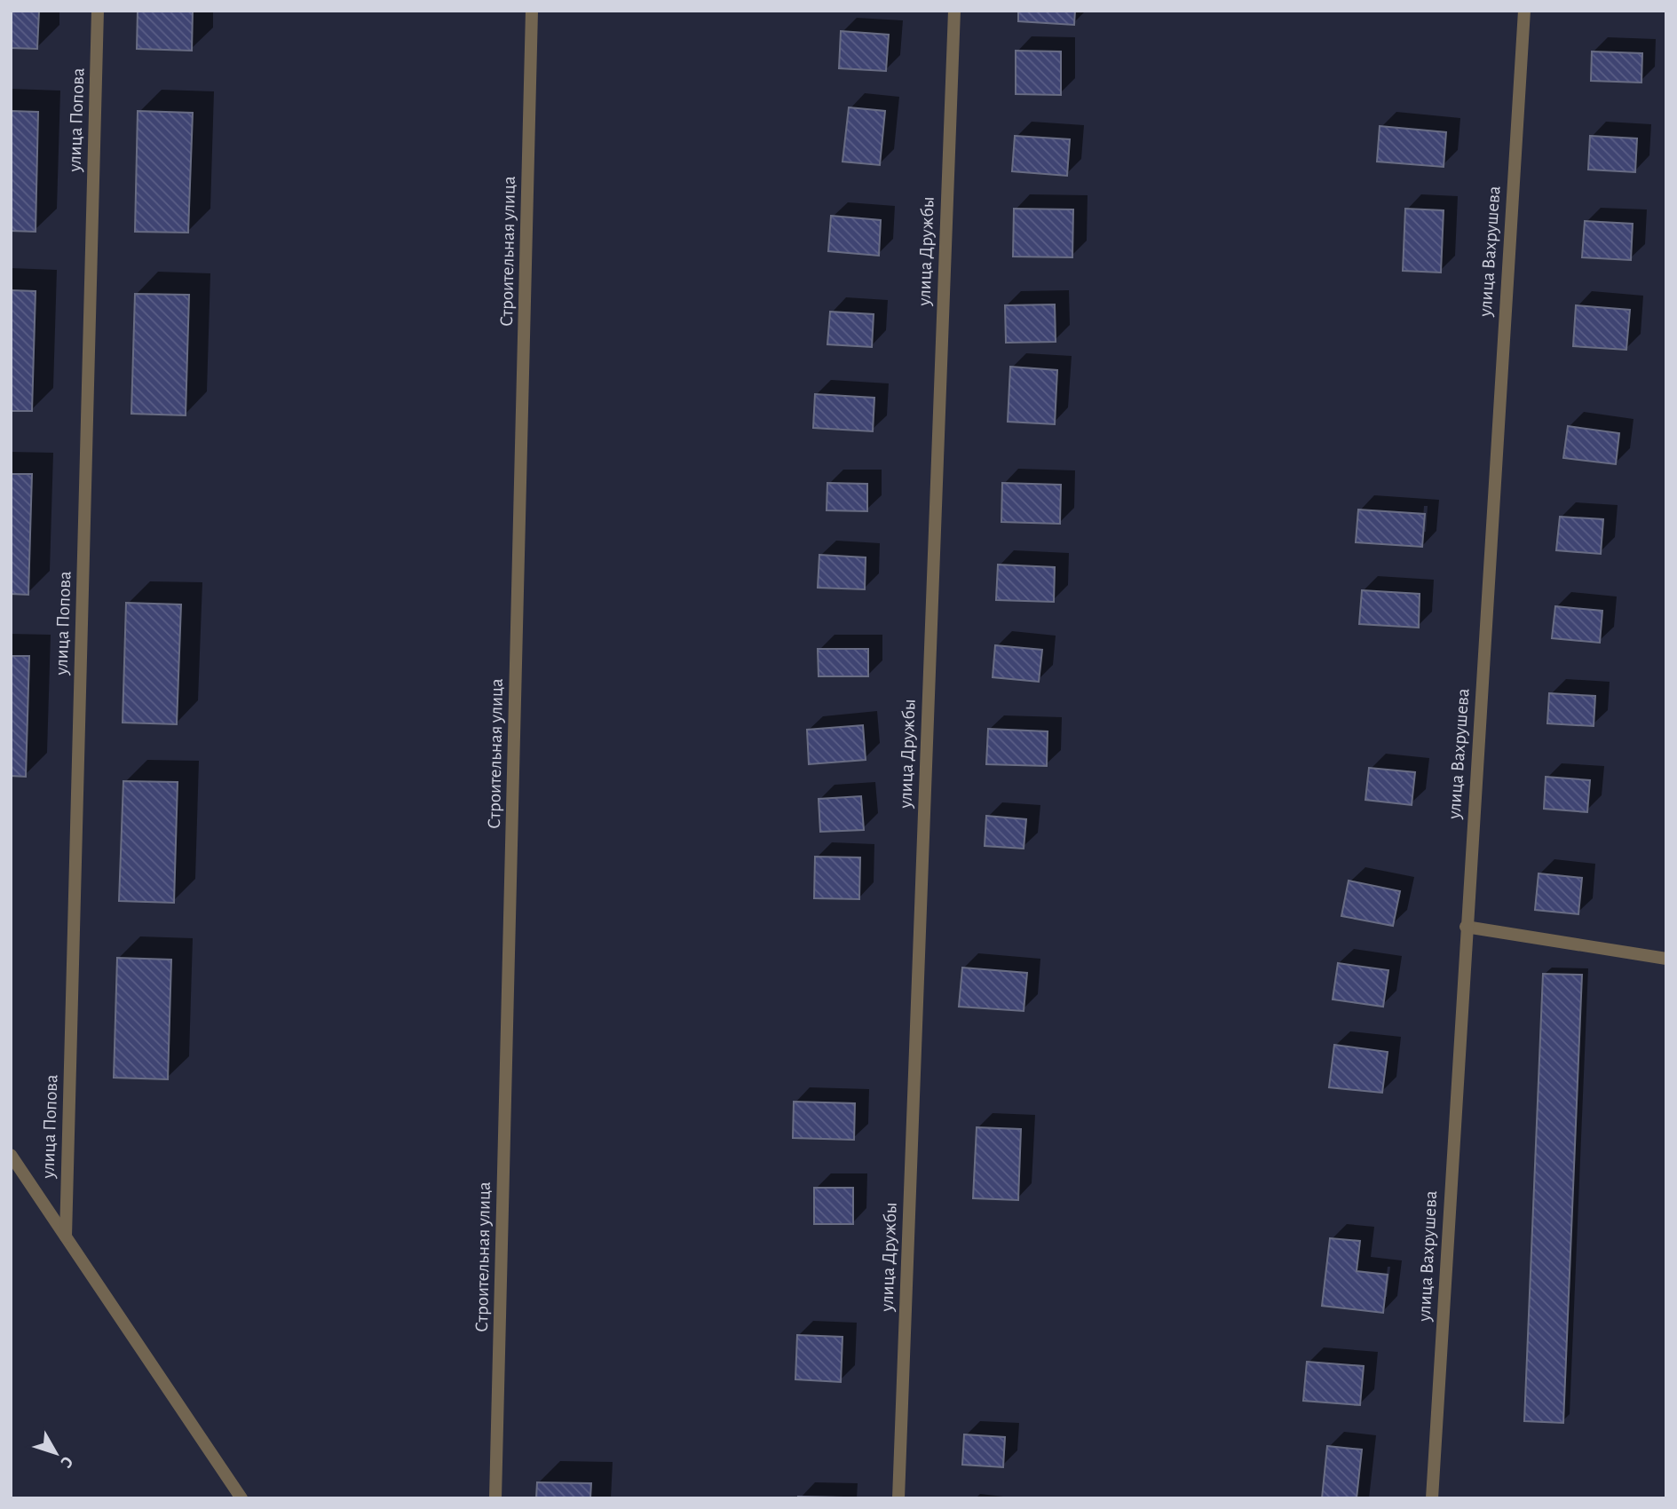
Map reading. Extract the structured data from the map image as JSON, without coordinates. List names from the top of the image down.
{
  "streets": {
    "street": [
      "улица Попова",
      "Строительная улица",
      "улица Дружбы",
      "улица Вахрушева"
    ]
  },
  "north": "bottom right"
}
